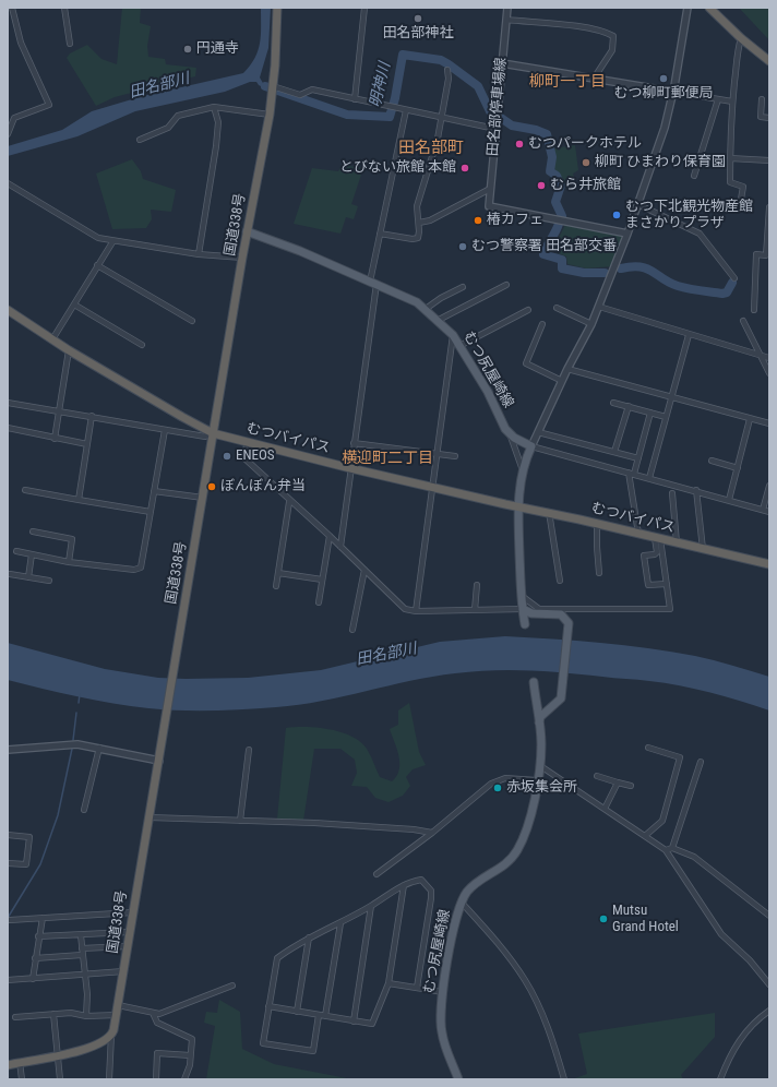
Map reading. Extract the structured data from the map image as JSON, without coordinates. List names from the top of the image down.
{
  "streets": {
    "highway": ["国道338号", "むつバイパス"],
    "main road": ["むつ尻屋崎線"],
    "street": ["田名部停車場線"]
  },
  "crossings": [
    ["国道338号", "むつ尻屋崎線"],
    ["国道338号", "むつバイパス"]
  ],
  "districts": ["柳町一丁目", "田名部町", "横迎町二丁目"],
  "water": ["明神川", "田名部川"],
  "places": [
    "田名部神社",
    "円通寺",
    "むつ柳町郵便局",
    "むつパークホテル",
    "柳町 ひまわり保育園",
    "とびない旅館 本館",
    "むら井旅館",
    "むつ下北観光物産館 まさかりプラザ",
    "椿カフェ",
    "むつ警察署 田名部交番",
    "ENEOS",
    "ぼんぼん弁当",
    "赤坂集会所",
    "Mutsu Grand Hotel"
  ]
}
